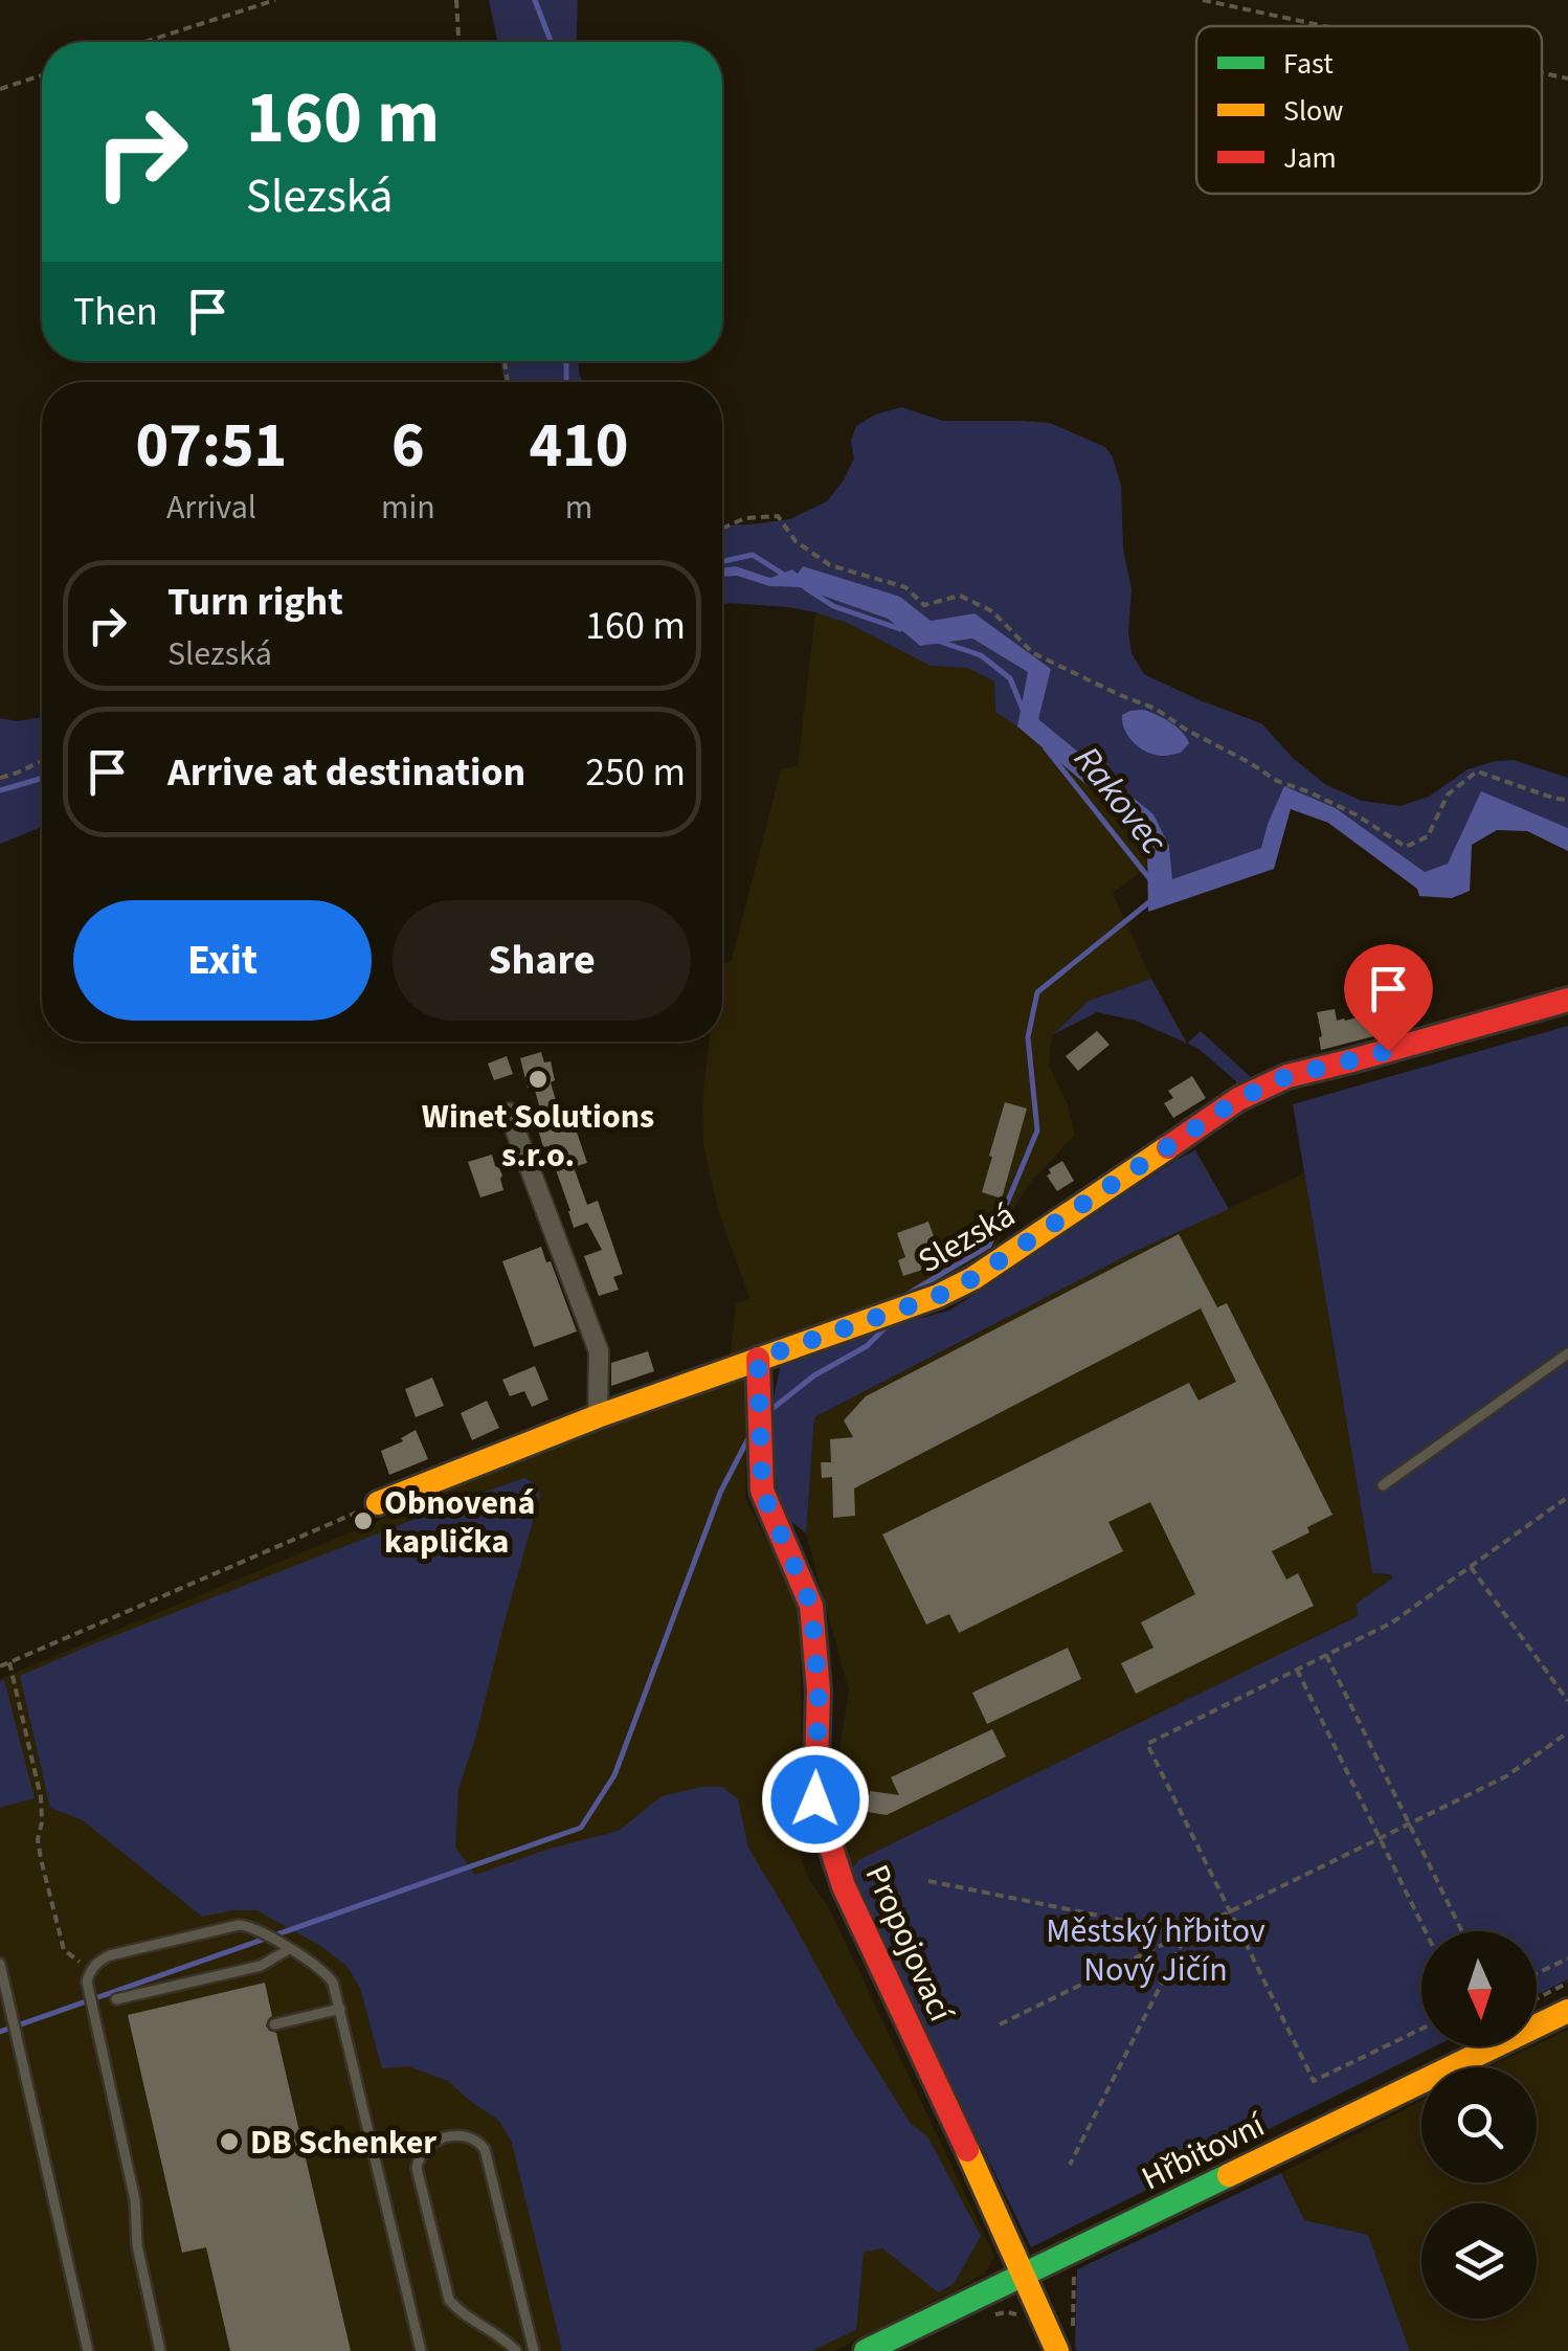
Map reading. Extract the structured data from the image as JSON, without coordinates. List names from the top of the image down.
{
  "streets": {
    "street": ["Slezská", "Propojovací", "Hřbitovní"]
  },
  "crossings": [
    ["Slezská", "Propojovací"],
    ["Propojovací", "Hřbitovní"]
  ],
  "water": ["Rakovec"],
  "parks": ["Městský hřbitov Nový Jičín"],
  "places": ["Winet Solutions s.r.o.", "Obnovená kaplička", "DB Schenker"],
  "legend": ["Fast", "Slow", "Jam"],
  "north": "bottom",
  "page": {
    "turn": ["160 m", "Slezská"],
    "then": "Then",
    "eta": [
      "07:51",
      "Arrival",
      "6",
      "min",
      "410",
      "m"
    ],
    "list": [
      {
        "name": "Turn right",
        "note": "Slezská",
        "value": "160 m"
      },
      {
        "name": "Arrive at destination",
        "value": "250 m"
      }
    ],
    "buttons": ["Exit", "Share"]
  }
}
